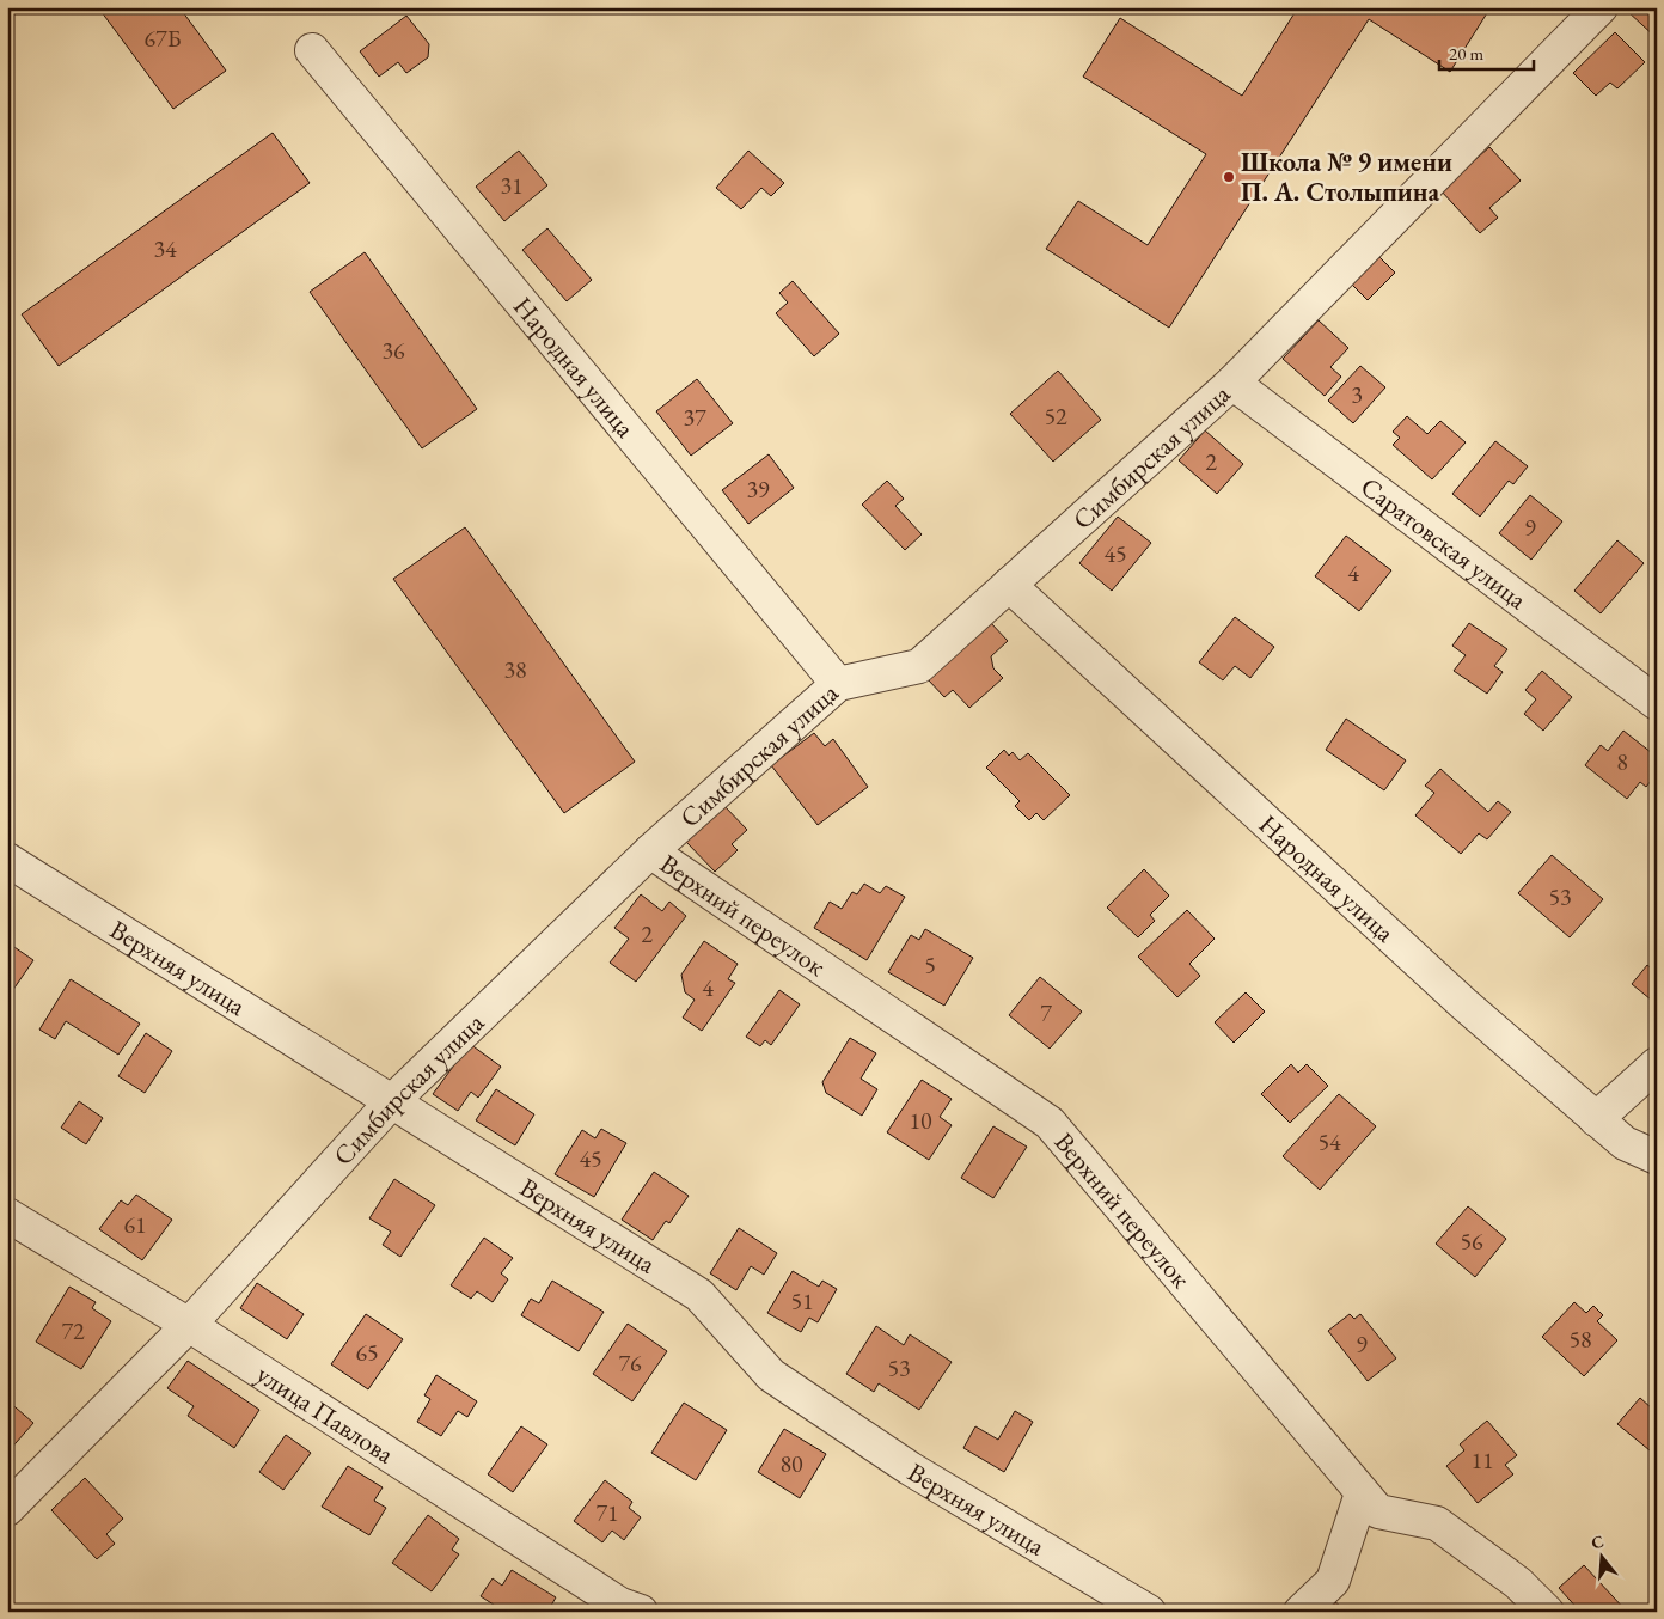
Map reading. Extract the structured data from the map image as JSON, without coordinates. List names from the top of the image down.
{
  "streets": {
    "street": [
      "Народная улица",
      "Симбирская улица",
      "Саратовская улица",
      "Верхний переулок",
      "Верхняя улица",
      "улица Павлова"
    ]
  },
  "crossings": [
    ["Народная улица", "Симбирская улица"],
    ["Симбирская улица", "Саратовская улица"],
    ["Симбирская улица", "Верхний переулок"],
    ["Симбирская улица", "Верхняя улица"],
    ["Симбирская улица", "улица Павлова"]
  ],
  "places": ["Школа № 9 имени П. А. Столыпина"],
  "house_numbers": [
    "67Б",
    "31",
    "34",
    "36",
    "3",
    "52",
    "37",
    "2",
    "39",
    "9",
    "45",
    "4",
    "38",
    "8",
    "53",
    "2",
    "5",
    "4",
    "7",
    "10",
    "54",
    "45",
    "61",
    "56",
    "51",
    "72",
    "58",
    "9",
    "65",
    "76",
    "53",
    "11",
    "80",
    "71"
  ],
  "scale_bar": "20 m",
  "north": "top"
}
